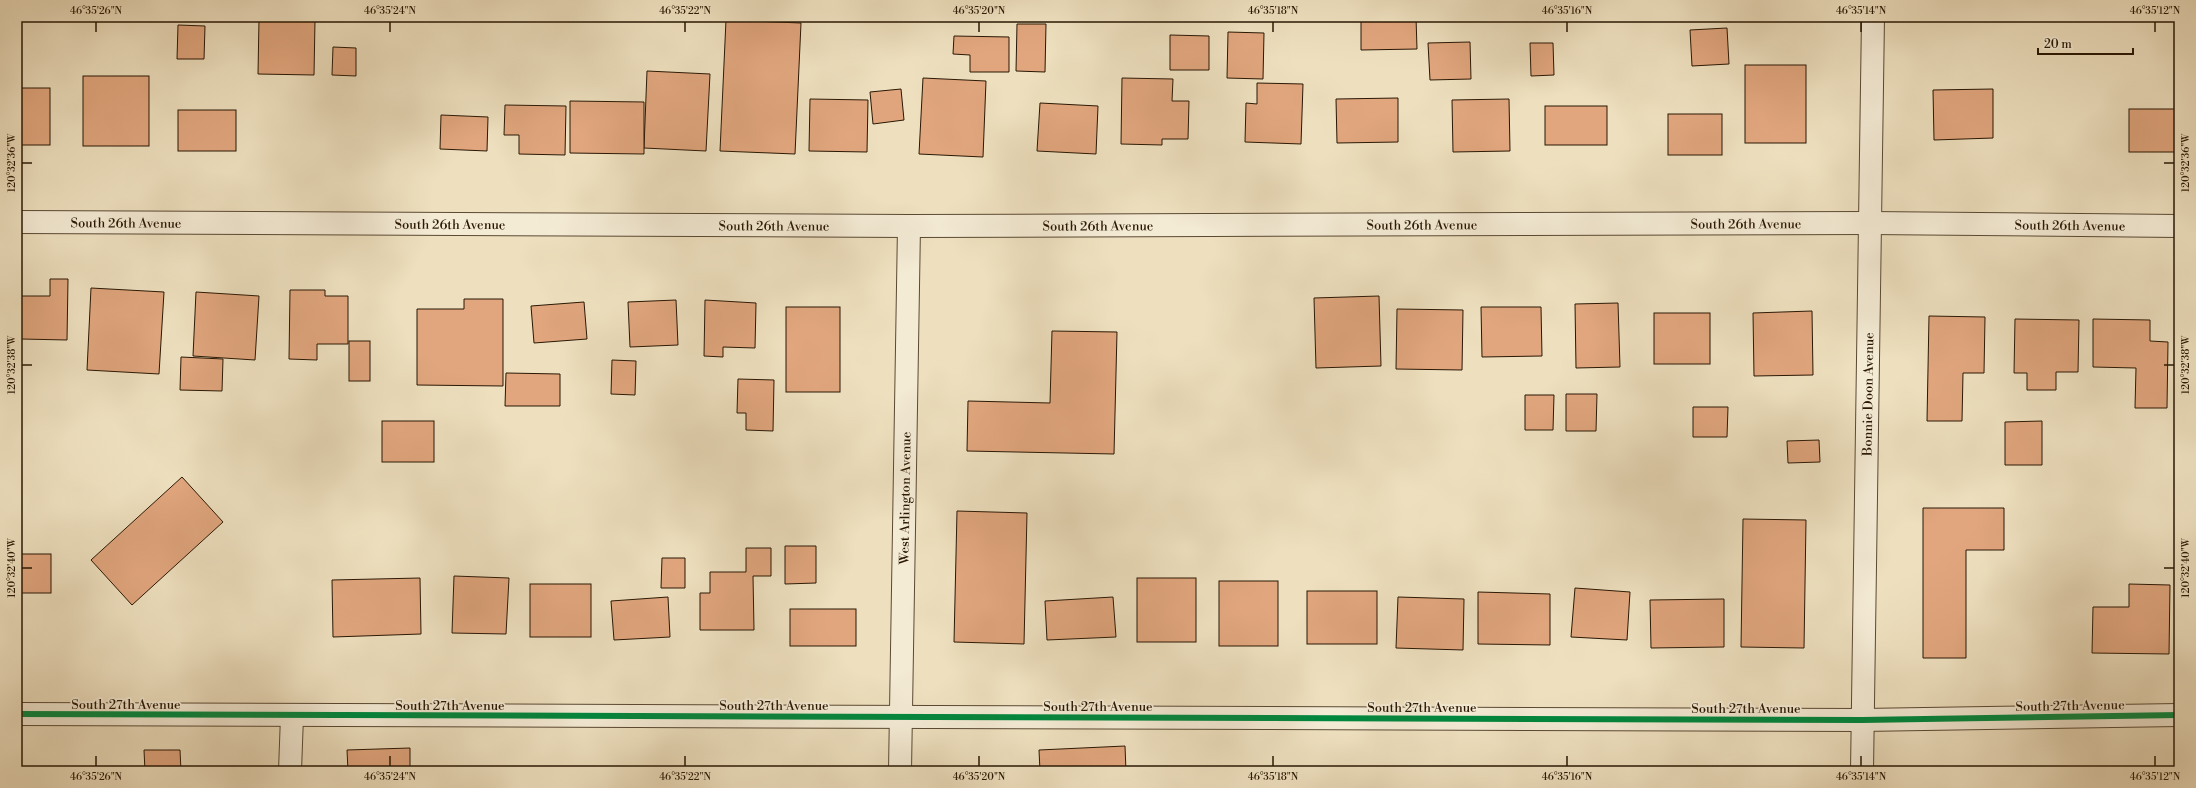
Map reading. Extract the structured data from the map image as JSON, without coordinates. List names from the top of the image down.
{
  "streets": {
    "street": [
      "South 26th Avenue",
      "Bonnie Doon Avenue",
      "West Arlington Avenue",
      "South 27th Avenue"
    ]
  },
  "crossings": [
    ["South 26th Avenue", "Bonnie Doon Avenue"],
    ["South 26th Avenue", "West Arlington Avenue"],
    ["Bonnie Doon Avenue", "South 27th Avenue"],
    ["West Arlington Avenue", "South 27th Avenue"]
  ],
  "scale_bar": "20 m",
  "coordinates": [
    "46°35'26\"N",
    "46°35'24\"N",
    "46°35'22\"N",
    "46°35'20\"N",
    "46°35'18\"N",
    "46°35'16\"N",
    "46°35'14\"N",
    "46°35'12\"N",
    "120°32'36\"W",
    "120°32'38\"W",
    "120°32'40\"W"
  ]
}
